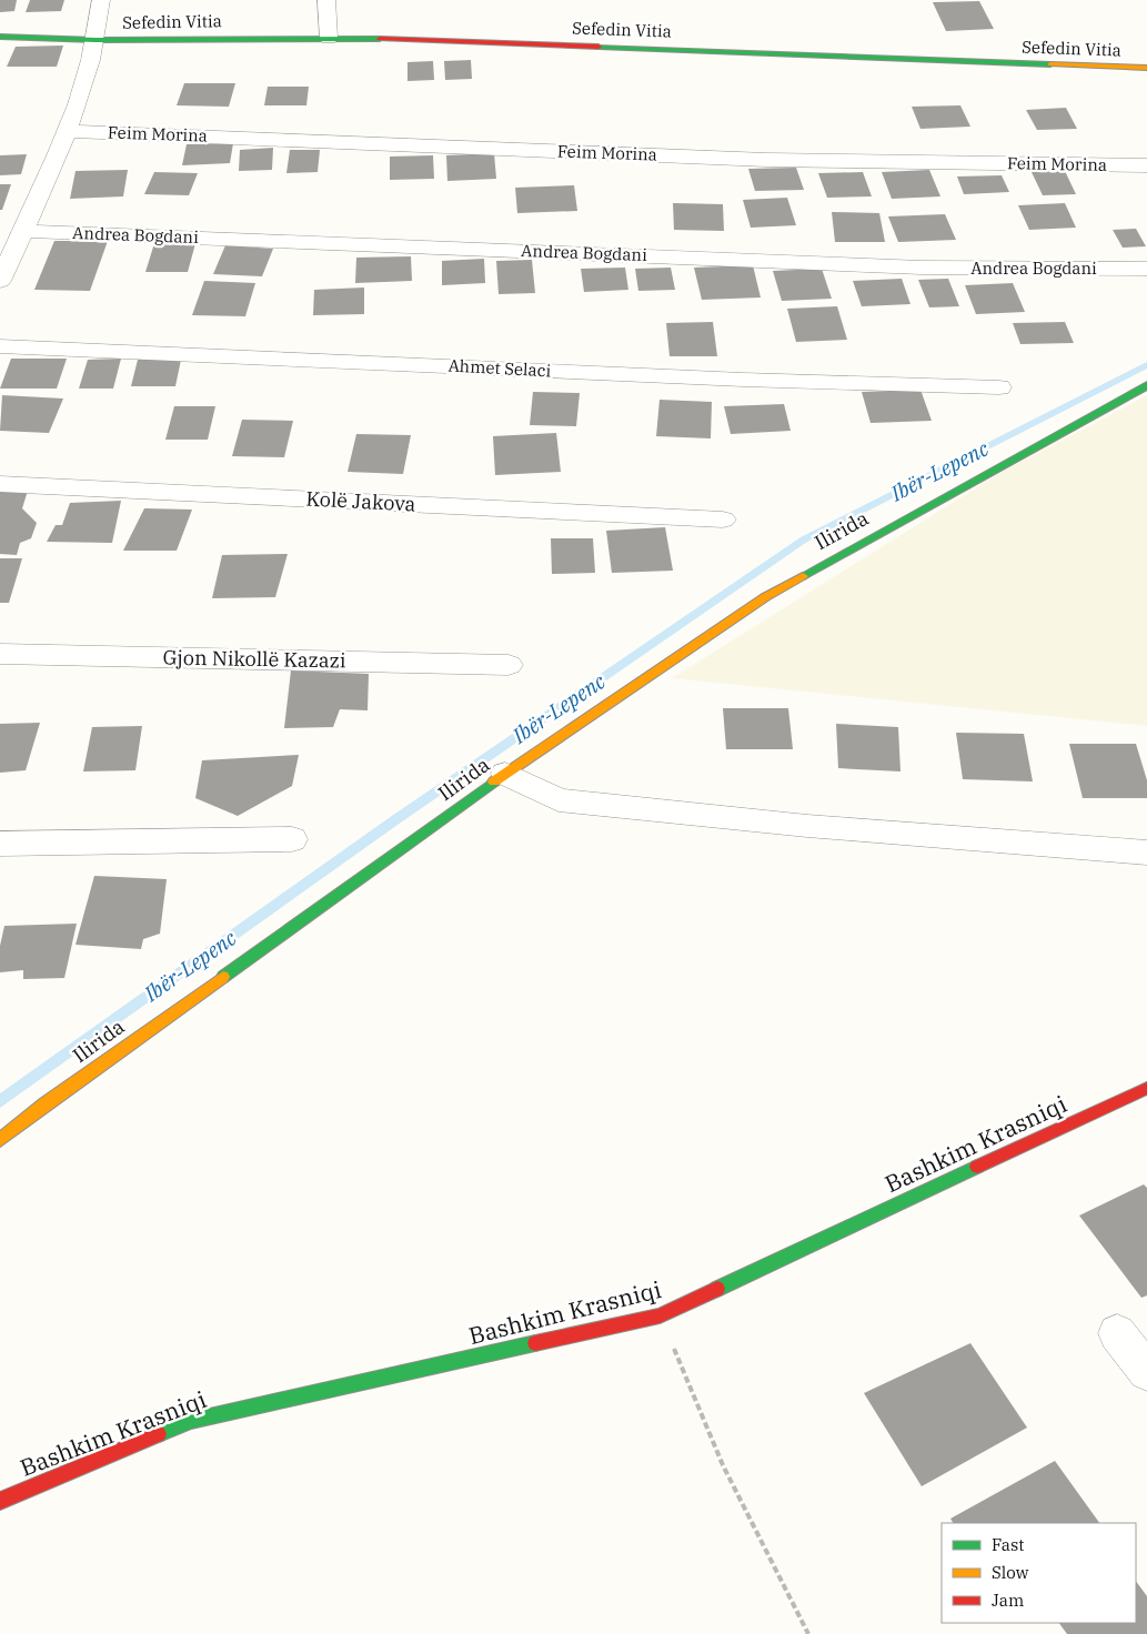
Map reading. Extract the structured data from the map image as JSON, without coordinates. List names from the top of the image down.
{
  "streets": {
    "street": [
      "Sefedin Vitia",
      "Feim Morina",
      "Andrea Bogdani",
      "Ahmet Selaci",
      "Kolë Jakova",
      "Ilirida",
      "Gjon Nikollë Kazazi",
      "Bashkim Krasniqi"
    ]
  },
  "water": ["Ibër-Lepenc"],
  "legend": ["Fast", "Slow", "Jam"]
}
